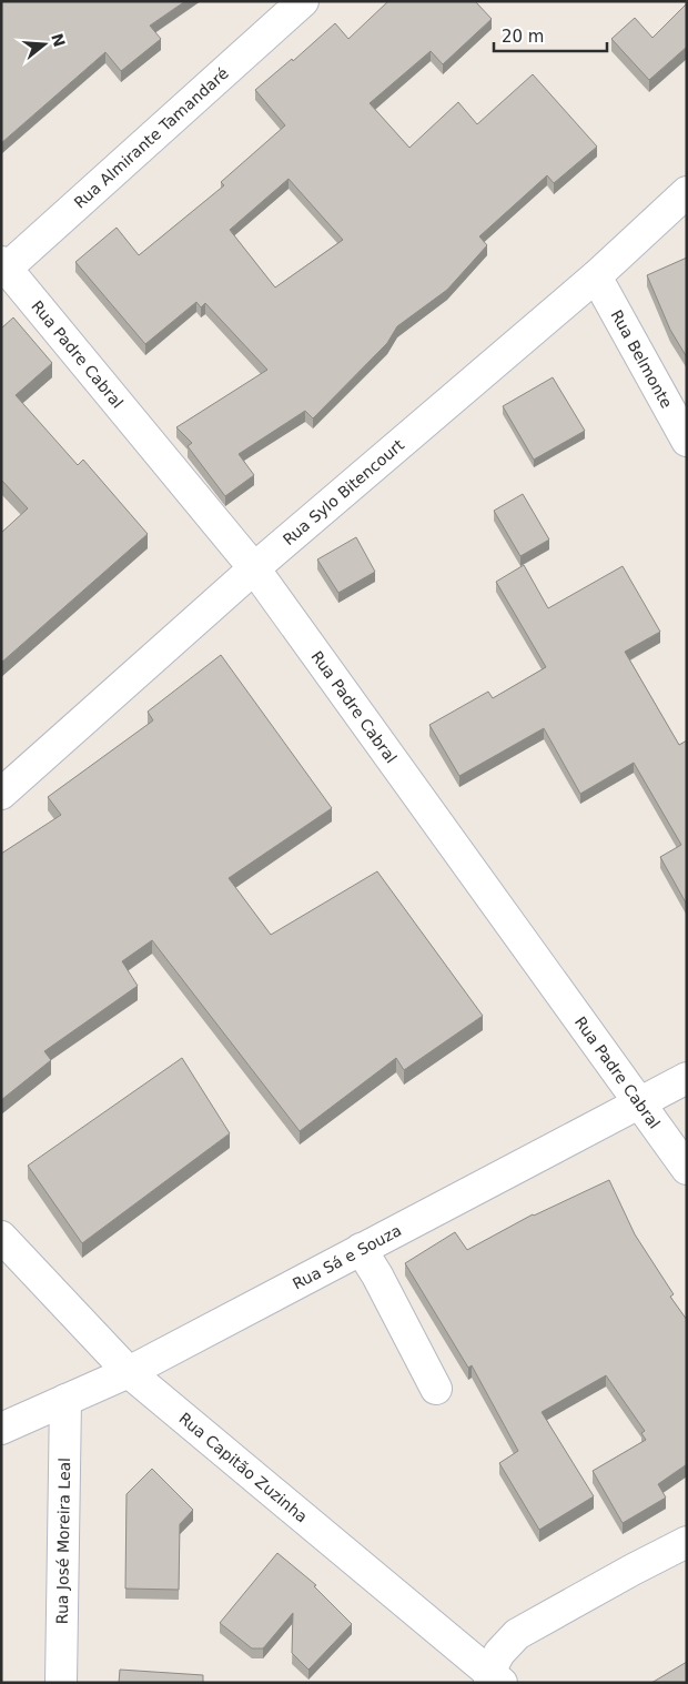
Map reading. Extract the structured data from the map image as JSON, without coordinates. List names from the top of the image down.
{
  "streets": {
    "street": [
      "Rua Almirante Tamandaré",
      "Rua Padre Cabral",
      "Rua Belmonte",
      "Rua Sylo Bitencourt",
      "Rua Sá e Souza",
      "Rua Capitão Zuzinha",
      "Rua José Moreira Leal"
    ]
  },
  "crossings": [
    ["Rua Almirante Tamandaré", "Rua Padre Cabral"],
    ["Rua Padre Cabral", "Rua Sylo Bitencourt"],
    ["Rua Padre Cabral", "Rua Sá e Souza"],
    ["Rua Belmonte", "Rua Sylo Bitencourt"],
    ["Rua Sá e Souza", "Rua Capitão Zuzinha"],
    ["Rua Sá e Souza", "Rua José Moreira Leal"]
  ],
  "scale_bar": "20 m",
  "north": "right"
}
